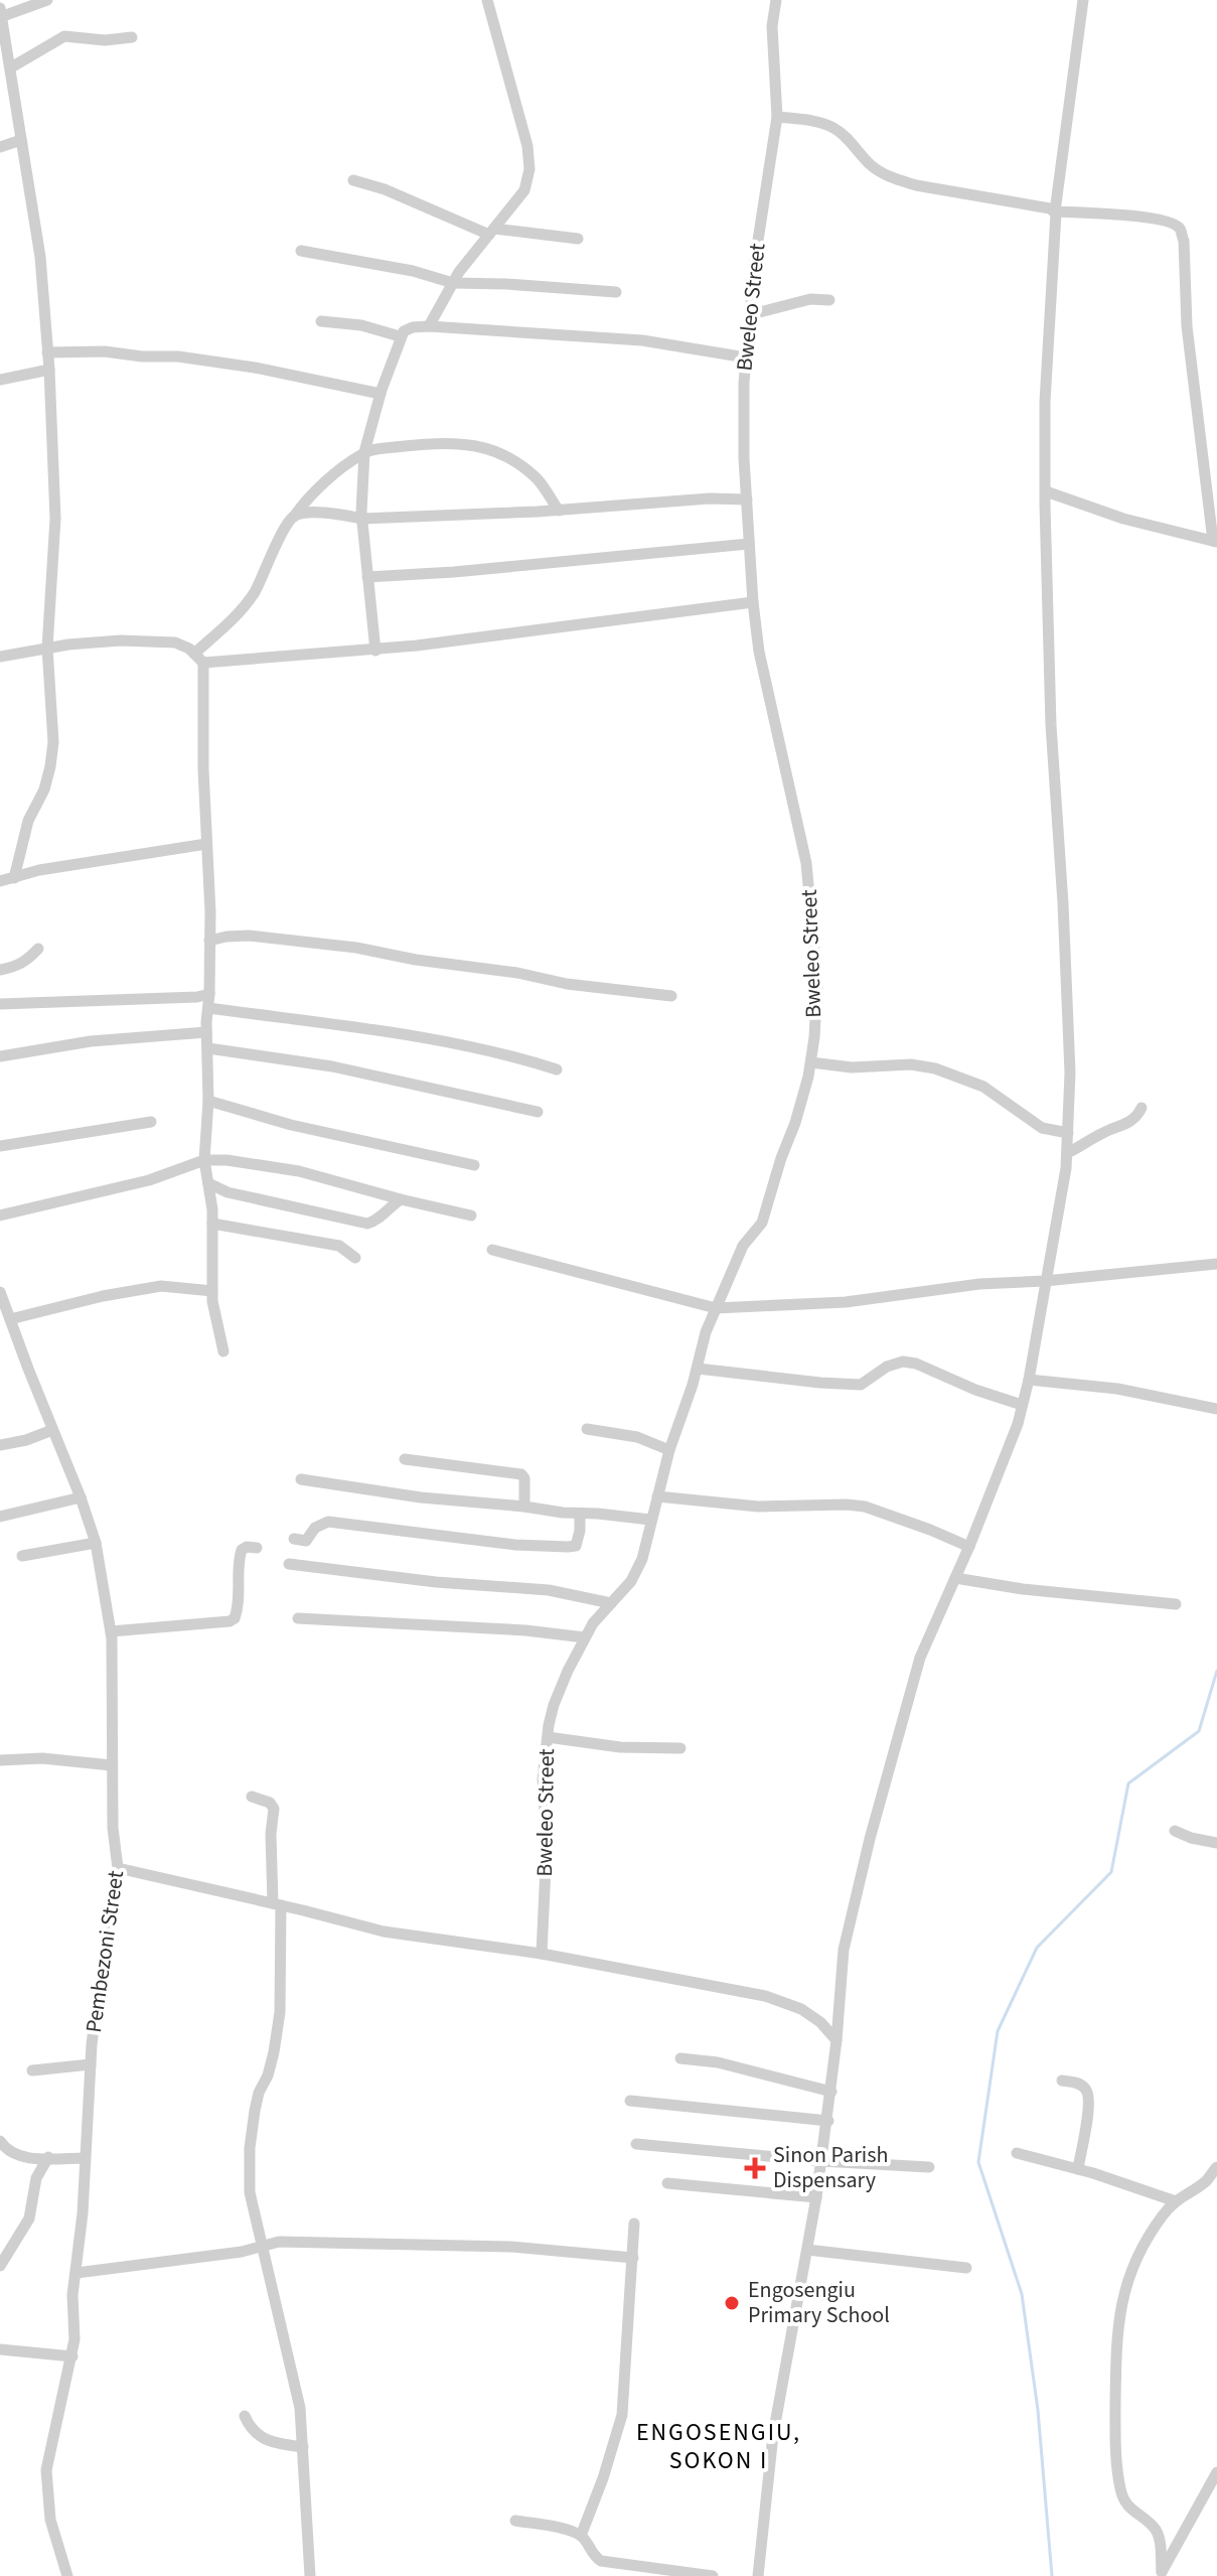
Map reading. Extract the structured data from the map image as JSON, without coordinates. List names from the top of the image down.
{
  "streets": {
    "street": ["Bweleo Street", "Pembezoni Street"]
  },
  "districts": ["ENGOSENGIU, SOKON I"],
  "places": {
    "health": ["Sinon Parish Dispensary"],
    "other": ["Engosengiu Primary School"]
  }
}
